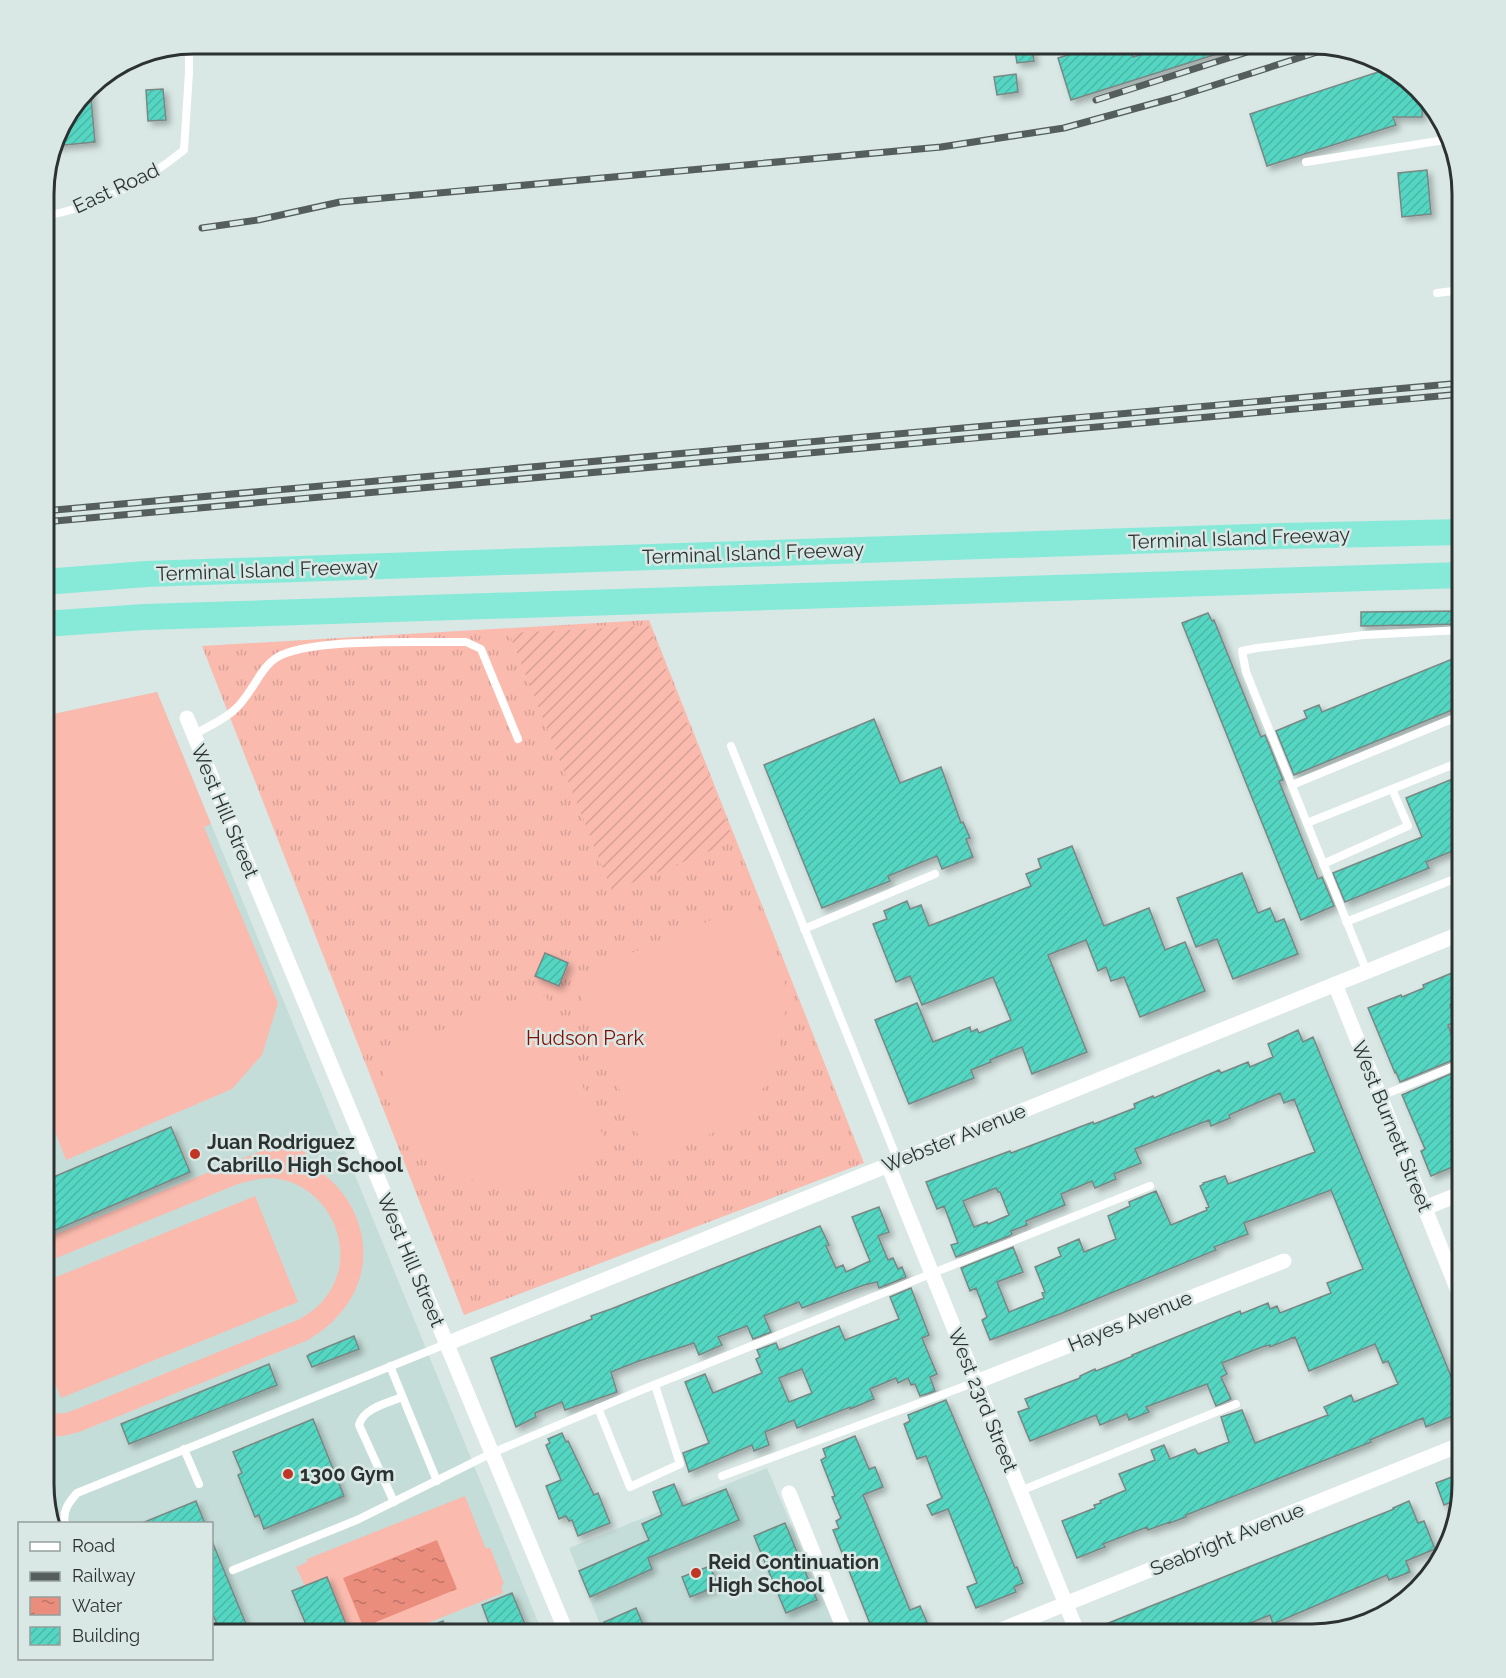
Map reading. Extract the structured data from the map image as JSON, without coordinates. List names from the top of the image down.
{
  "streets": {
    "highway": ["Terminal Island Freeway"],
    "street": [
      "West Hill Street",
      "West Burnett Street",
      "Webster Avenue",
      "Hayes Avenue",
      "West 23rd Street",
      "Seabright Avenue"
    ],
    "lane": ["East Road"]
  },
  "crossings": [
    ["West Hill Street", "Webster Avenue"],
    ["West Burnett Street", "Webster Avenue"],
    ["Webster Avenue", "West 23rd Street"],
    ["Hayes Avenue", "West 23rd Street"],
    ["West 23rd Street", "Seabright Avenue"]
  ],
  "parks": ["Hudson Park"],
  "places": ["Juan Rodriguez Cabrillo High School", "1300 Gym", "Reid Continuation High School"],
  "legend": [
    "Road",
    "Railway",
    "Water",
    "Building"
  ]
}
